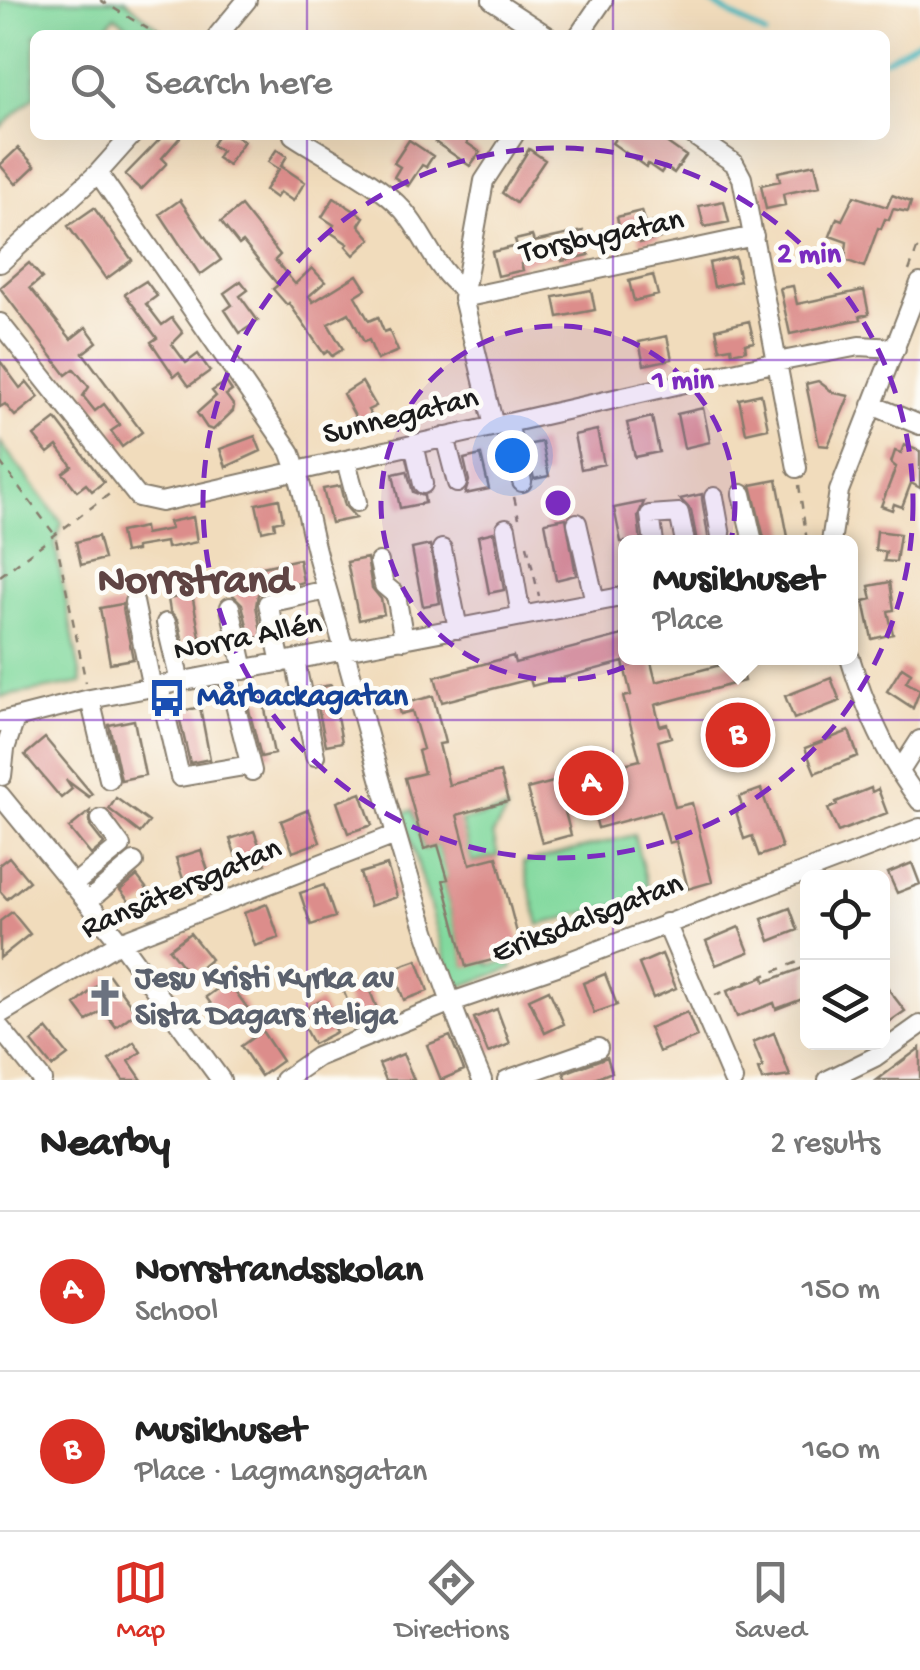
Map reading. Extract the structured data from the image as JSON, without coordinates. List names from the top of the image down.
{
  "streets": {
    "street": [
      "Torsbygatan",
      "Sunnegatan",
      "Norra Allén",
      "Ransätersgatan",
      "Eriksdalsgatan"
    ]
  },
  "districts": ["Norrstrand"],
  "places": {
    "bus stop": ["Mårbackagatan"],
    "church": ["Jesu Kristi Kyrka av Sista Dagars Heliga"]
  },
  "page": {
    "search": "Search here",
    "popup": ["Musikhuset", "Place"],
    "pins": ["B", "A"],
    "heading": ["Nearby", "2 results"],
    "list": [
      {
        "mark": "A",
        "name": "Norrstrandsskolan",
        "note": "School",
        "value": "150 m"
      },
      {
        "mark": "B",
        "name": "Musikhuset",
        "note": "Place · Lagmansgatan",
        "value": "160 m"
      }
    ],
    "nav": ["Map", "Directions", "Saved"]
  },
  "rings": ["2 min", "1 min"]
}
